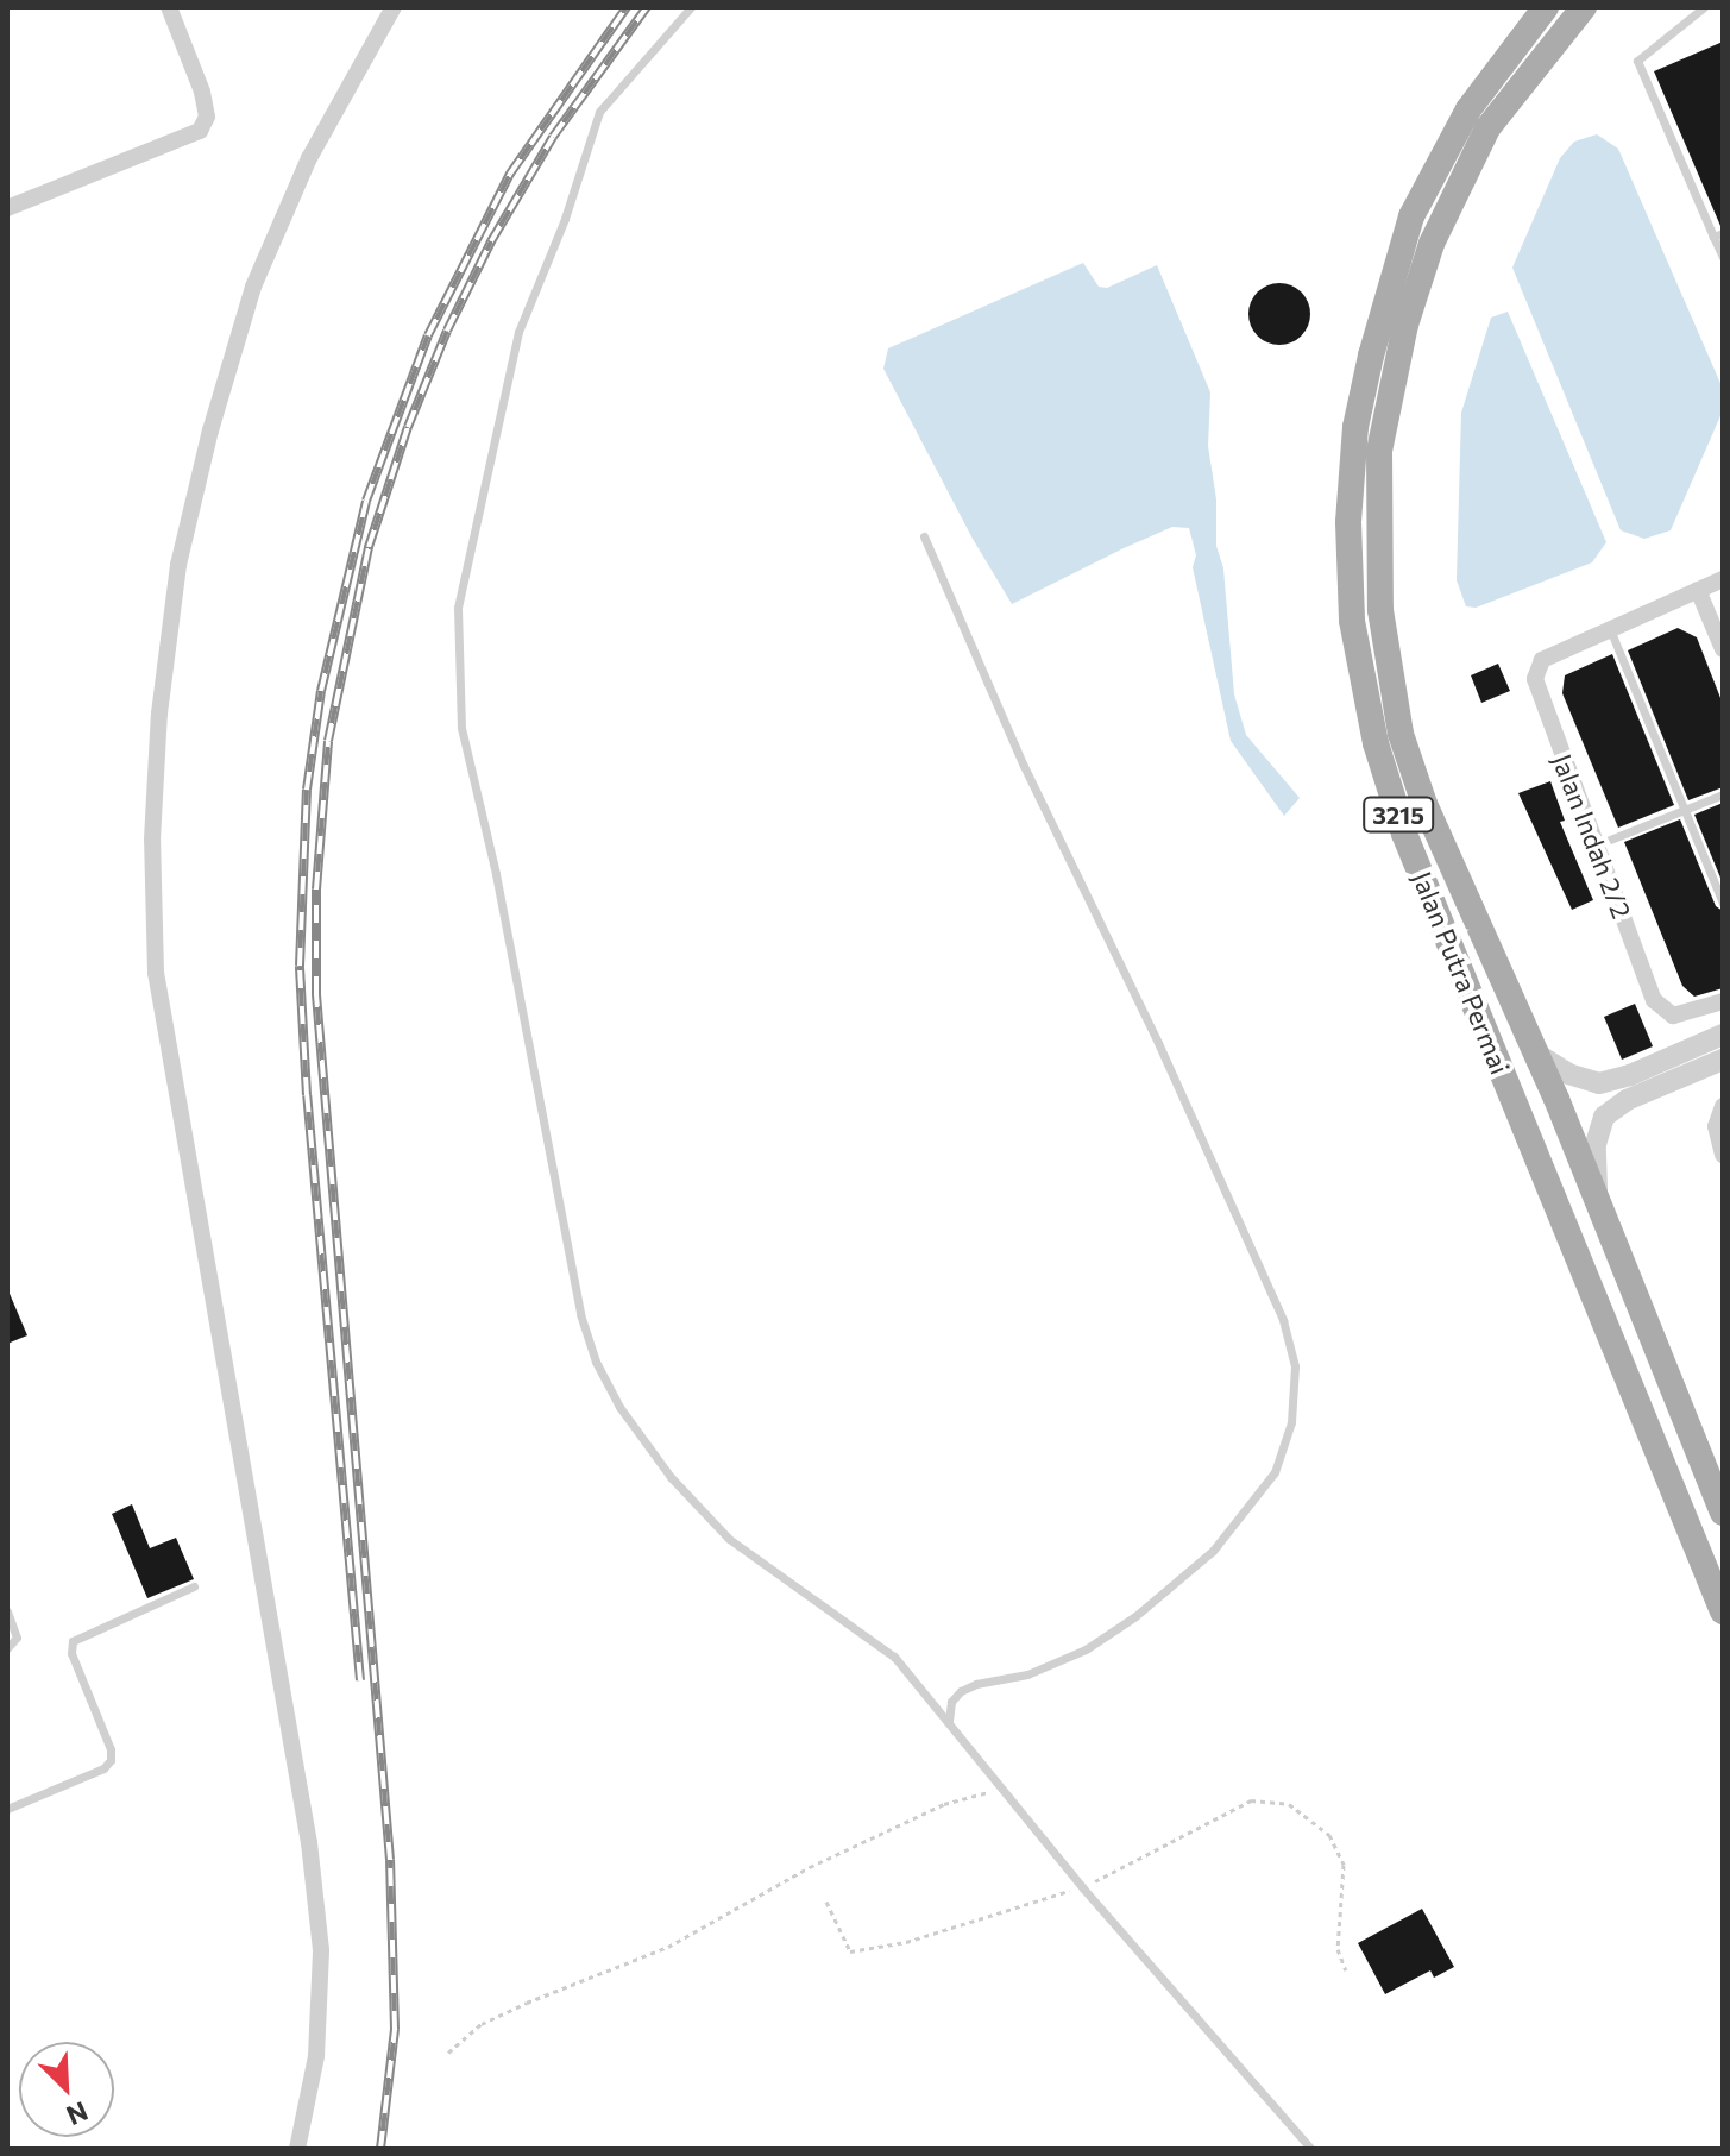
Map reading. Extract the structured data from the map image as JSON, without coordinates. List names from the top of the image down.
{
  "streets": {
    "main road": ["3215", "Jalan Putra Permai"],
    "street": ["Jalan Indah 2/2"]
  },
  "north": "bottom right"
}
